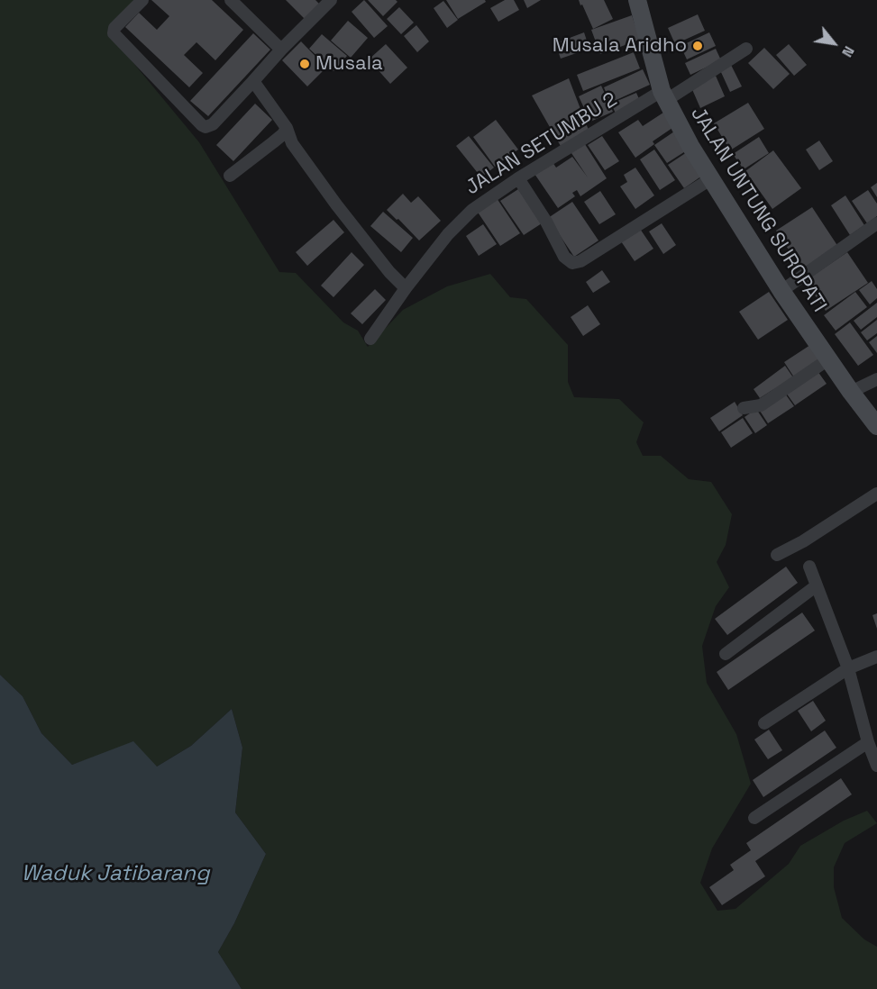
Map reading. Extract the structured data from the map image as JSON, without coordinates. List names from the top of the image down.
{
  "streets": {
    "main road": ["JALAN UNTUNG SUROPATI"],
    "street": ["JALAN SETUMBU 2"]
  },
  "crossings": [
    ["JALAN SETUMBU 2", "JALAN UNTUNG SUROPATI"]
  ],
  "water": ["Waduk Jatibarang"],
  "places": ["Musala Aridho", "Musala"],
  "north": "bottom right"
}
